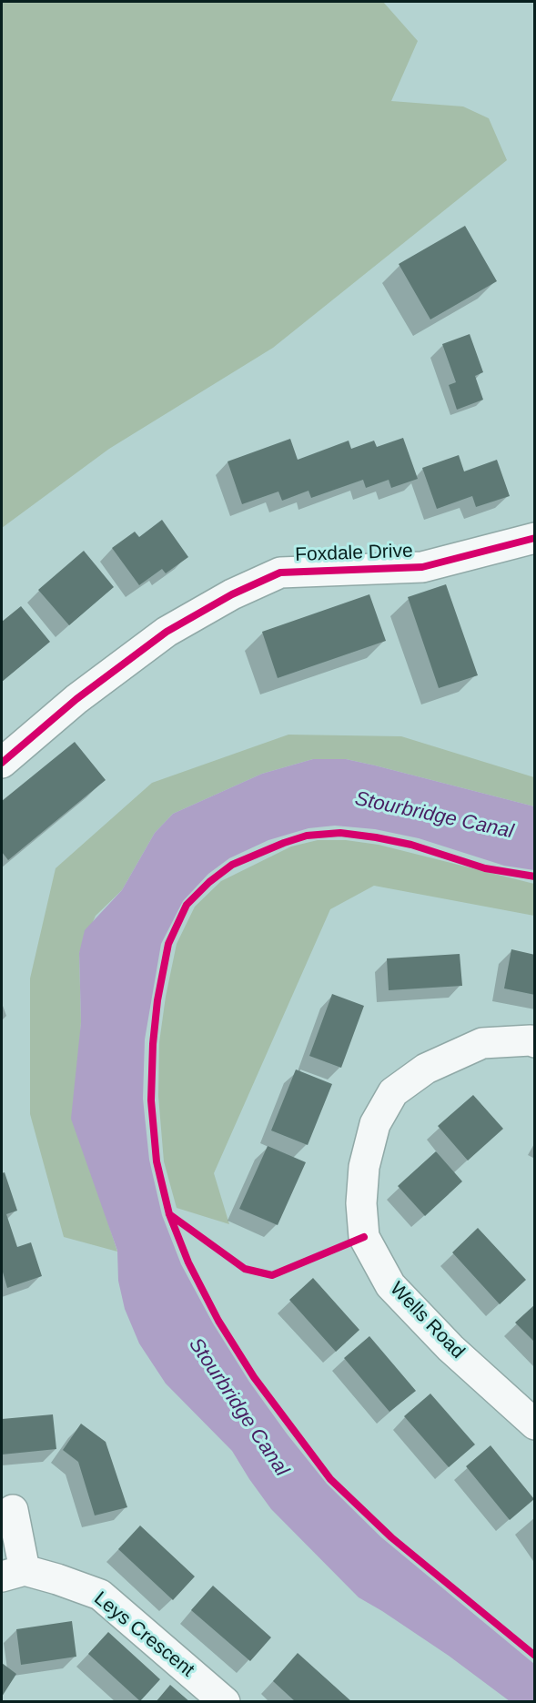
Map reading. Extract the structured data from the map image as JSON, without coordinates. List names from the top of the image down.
{
  "streets": {
    "street": ["Foxdale Drive", "Wells Road", "Leys Crescent"]
  },
  "water": ["Stourbridge Canal"]
}
